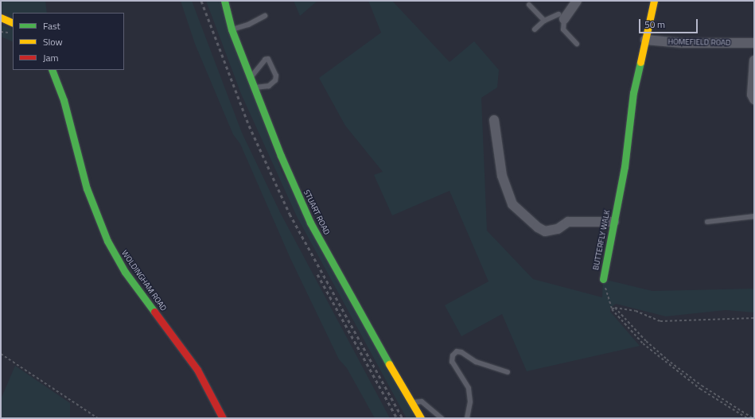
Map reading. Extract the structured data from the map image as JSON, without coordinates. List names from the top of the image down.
{
  "streets": {
    "street": [
      "HOMEFIELD ROAD",
      "STUART ROAD",
      "BUTTERFLY WALK",
      "WOLDINGHAM ROAD"
    ]
  },
  "crossings": [
    ["HOMEFIELD ROAD", "BUTTERFLY WALK"]
  ],
  "legend": ["Fast", "Slow", "Jam"],
  "scale_bar": "50 m"
}
